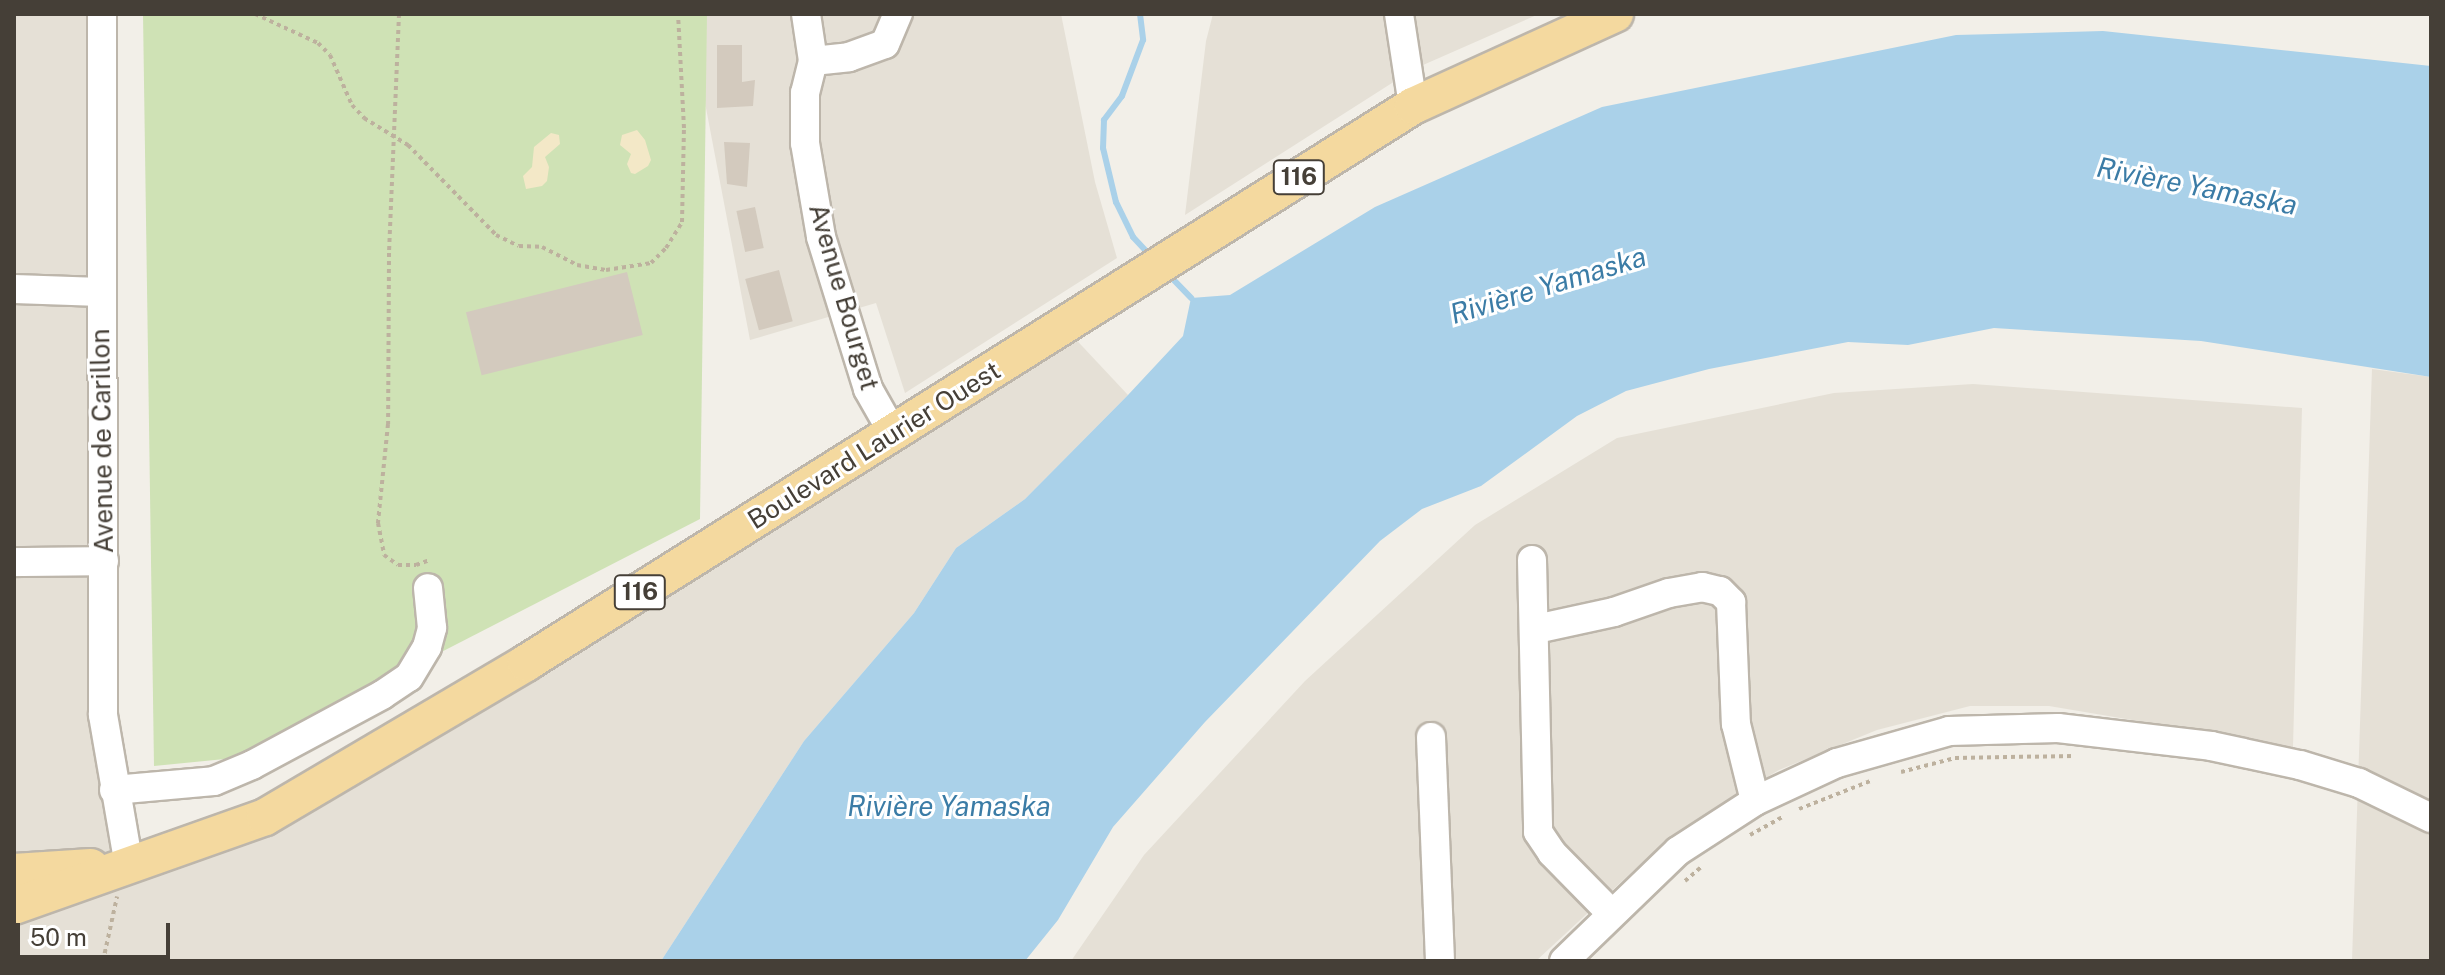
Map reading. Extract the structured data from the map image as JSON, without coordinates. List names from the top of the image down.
{
  "streets": {
    "main road": ["116", "Boulevard Laurier Ouest"],
    "street": ["Avenue Bourget", "Avenue de Carillon"]
  },
  "crossings": [
    ["Avenue Bourget", "Boulevard Laurier Ouest"],
    ["Avenue de Carillon", "Boulevard Laurier Ouest"]
  ],
  "water": ["Rivière Yamaska"],
  "scale_bar": "50 m"
}
